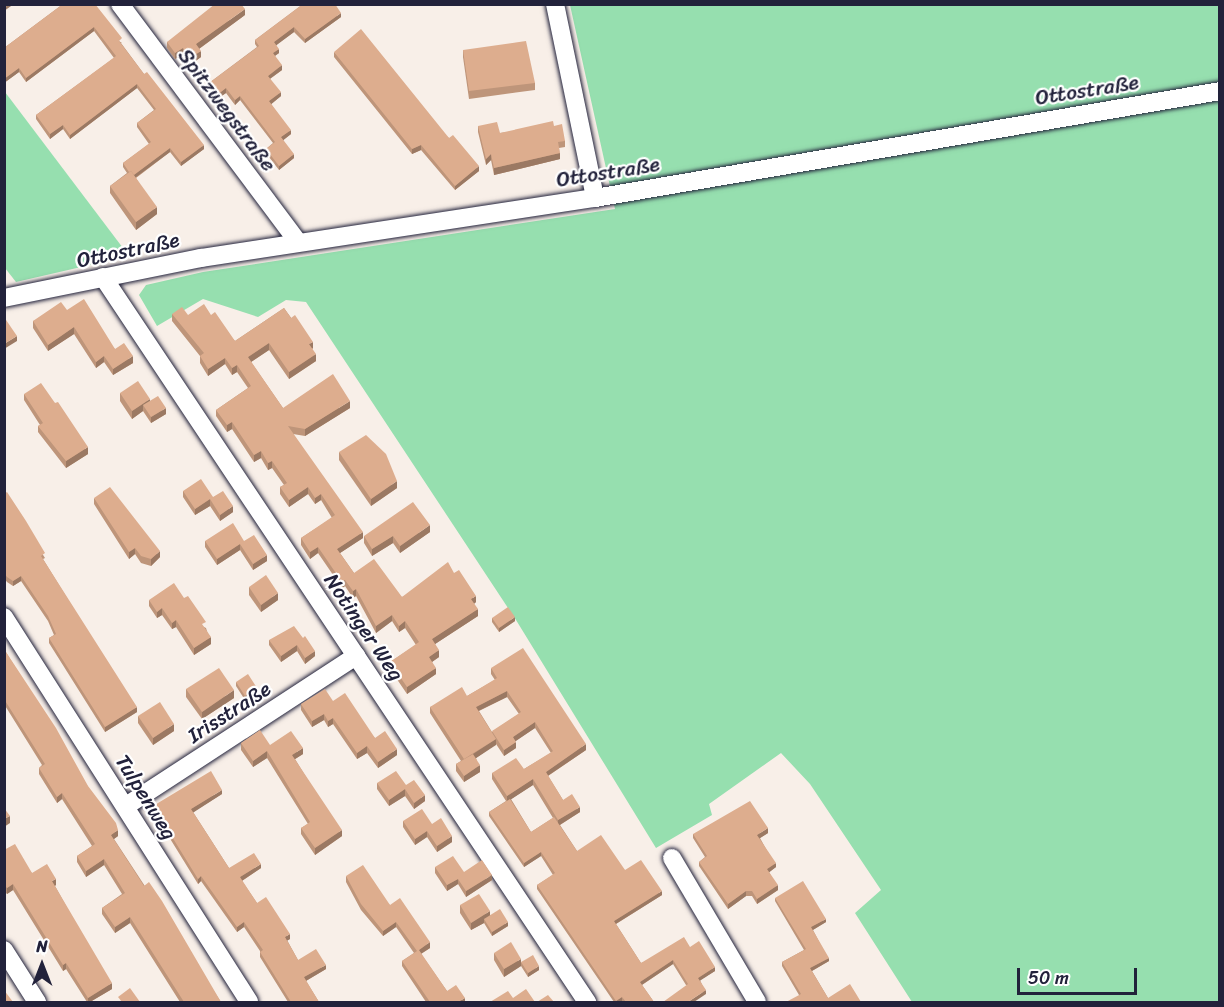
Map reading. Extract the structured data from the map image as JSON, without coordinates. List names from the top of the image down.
{
  "streets": {
    "street": [
      "Ottostraße",
      "Spitzwegstraße",
      "Notinger Weg",
      "Irisstraße",
      "Tulpenweg"
    ]
  },
  "crossings": [
    ["Ottostraße", "Spitzwegstraße"],
    ["Ottostraße", "Notinger Weg"],
    ["Notinger Weg", "Irisstraße"],
    ["Irisstraße", "Tulpenweg"]
  ],
  "scale_bar": "50 m",
  "north": "top"
}
